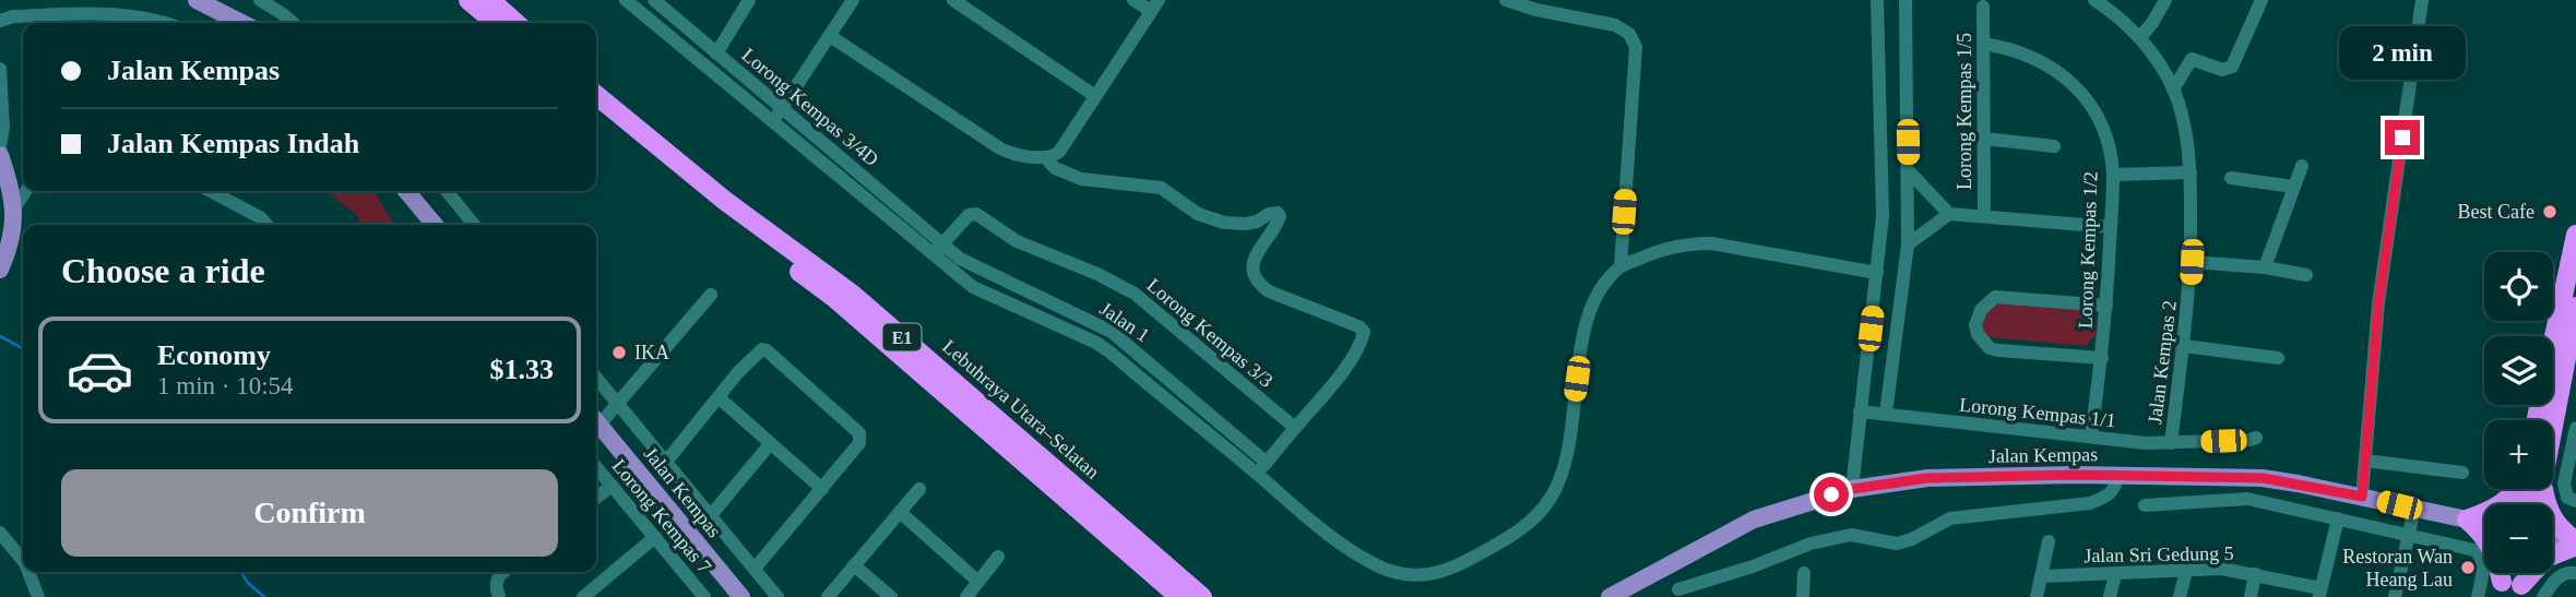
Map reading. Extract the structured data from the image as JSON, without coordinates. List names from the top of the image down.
{
  "streets": {
    "highway": ["E1", "Lebuhraya Utara–Selatan"],
    "main road": ["Jalan Kempas"],
    "street": [
      "Lorong Kempas 3/4D",
      "Lorong Kempas 1/5",
      "Lorong Kempas 1/2",
      "Jalan 1",
      "Lorong Kempas 3/3",
      "Jalan Kempas 2",
      "Lorong Kempas 1/1",
      "Lorong Kempas 7",
      "Jalan Sri Gedung 5"
    ]
  },
  "crossings": [
    ["Lorong Kempas 3/4D", "Jalan 1"],
    ["Lorong Kempas 3/4D", "Lorong Kempas 3/3"],
    ["Lorong Kempas 1/5", "Lorong Kempas 1/2"],
    ["Lorong Kempas 1/2", "Lorong Kempas 1/1"],
    ["Jalan 1", "Lorong Kempas 3/3"],
    ["Jalan Kempas 2", "Lorong Kempas 1/1"]
  ],
  "places": ["Best Cafe", "IKA", "Restoran Wan Heang Lau"],
  "page": {
    "banner": ["Jalan Kempas", "Jalan Kempas Indah"],
    "bubble": "2 min",
    "heading": "Choose a ride",
    "map_buttons": ["+", "−"],
    "list": [
      {
        "name": "Economy",
        "note": "1 min · 10:54",
        "value": "$1.33"
      }
    ],
    "buttons": "Confirm"
  }
}
